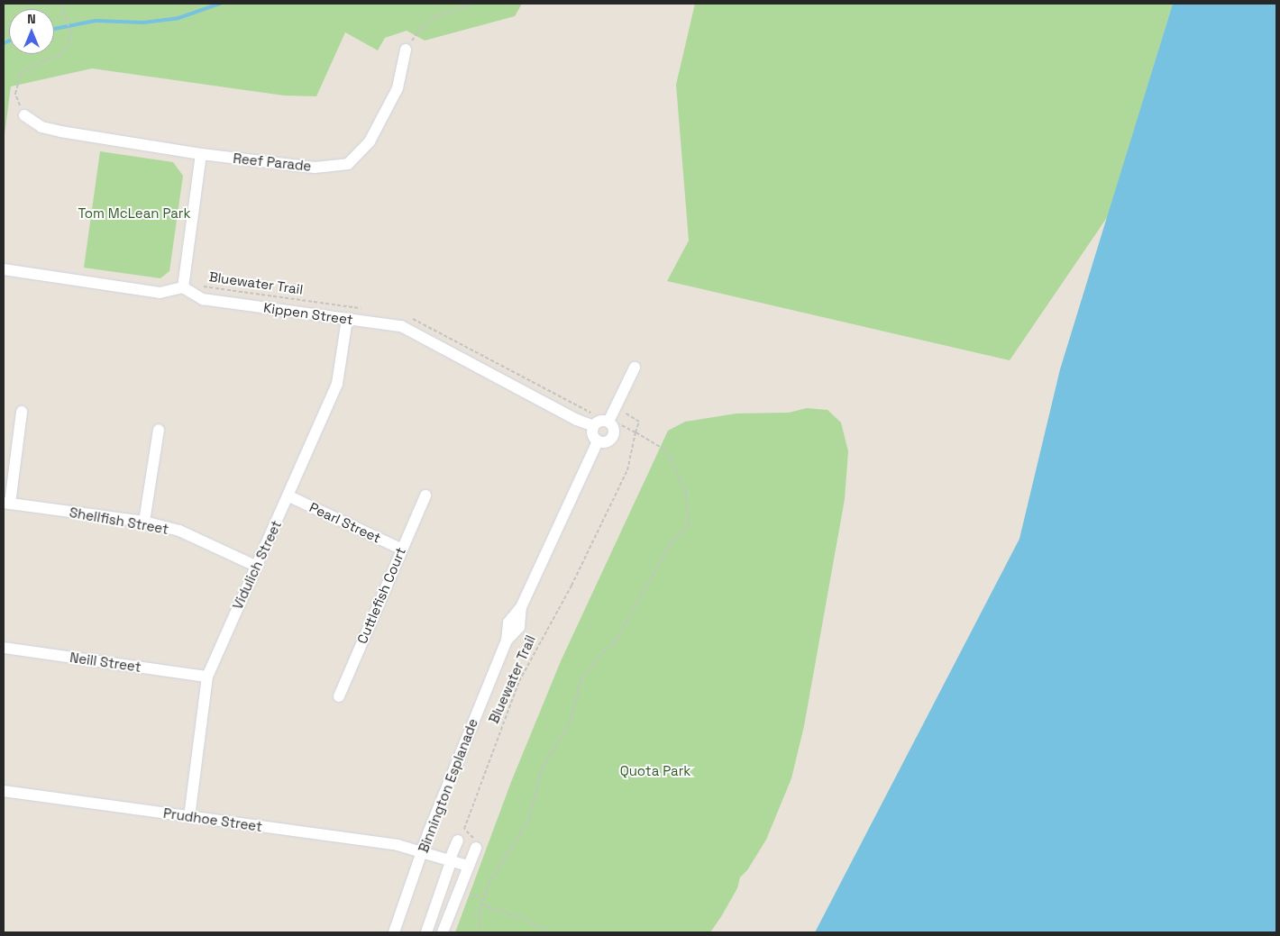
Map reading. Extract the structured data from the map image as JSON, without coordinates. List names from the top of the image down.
{
  "streets": {
    "street": [
      "Reef Parade",
      "Kippen Street",
      "Shellfish Street",
      "Pearl Street",
      "Vidulich Street",
      "Cuttlefish Court",
      "Neill Street",
      "Binnington Esplanade",
      "Prudhoe Street"
    ],
    "path": ["Bluewater Trail"]
  },
  "crossings": [
    ["Kippen Street", "Vidulich Street"],
    ["Kippen Street", "Binnington Esplanade"],
    ["Shellfish Street", "Vidulich Street"],
    ["Pearl Street", "Vidulich Street"],
    ["Pearl Street", "Cuttlefish Court"],
    ["Vidulich Street", "Neill Street"],
    ["Vidulich Street", "Prudhoe Street"],
    ["Binnington Esplanade", "Prudhoe Street"]
  ],
  "parks": ["Tom McLean Park", "Quota Park"],
  "north": "top"
}
